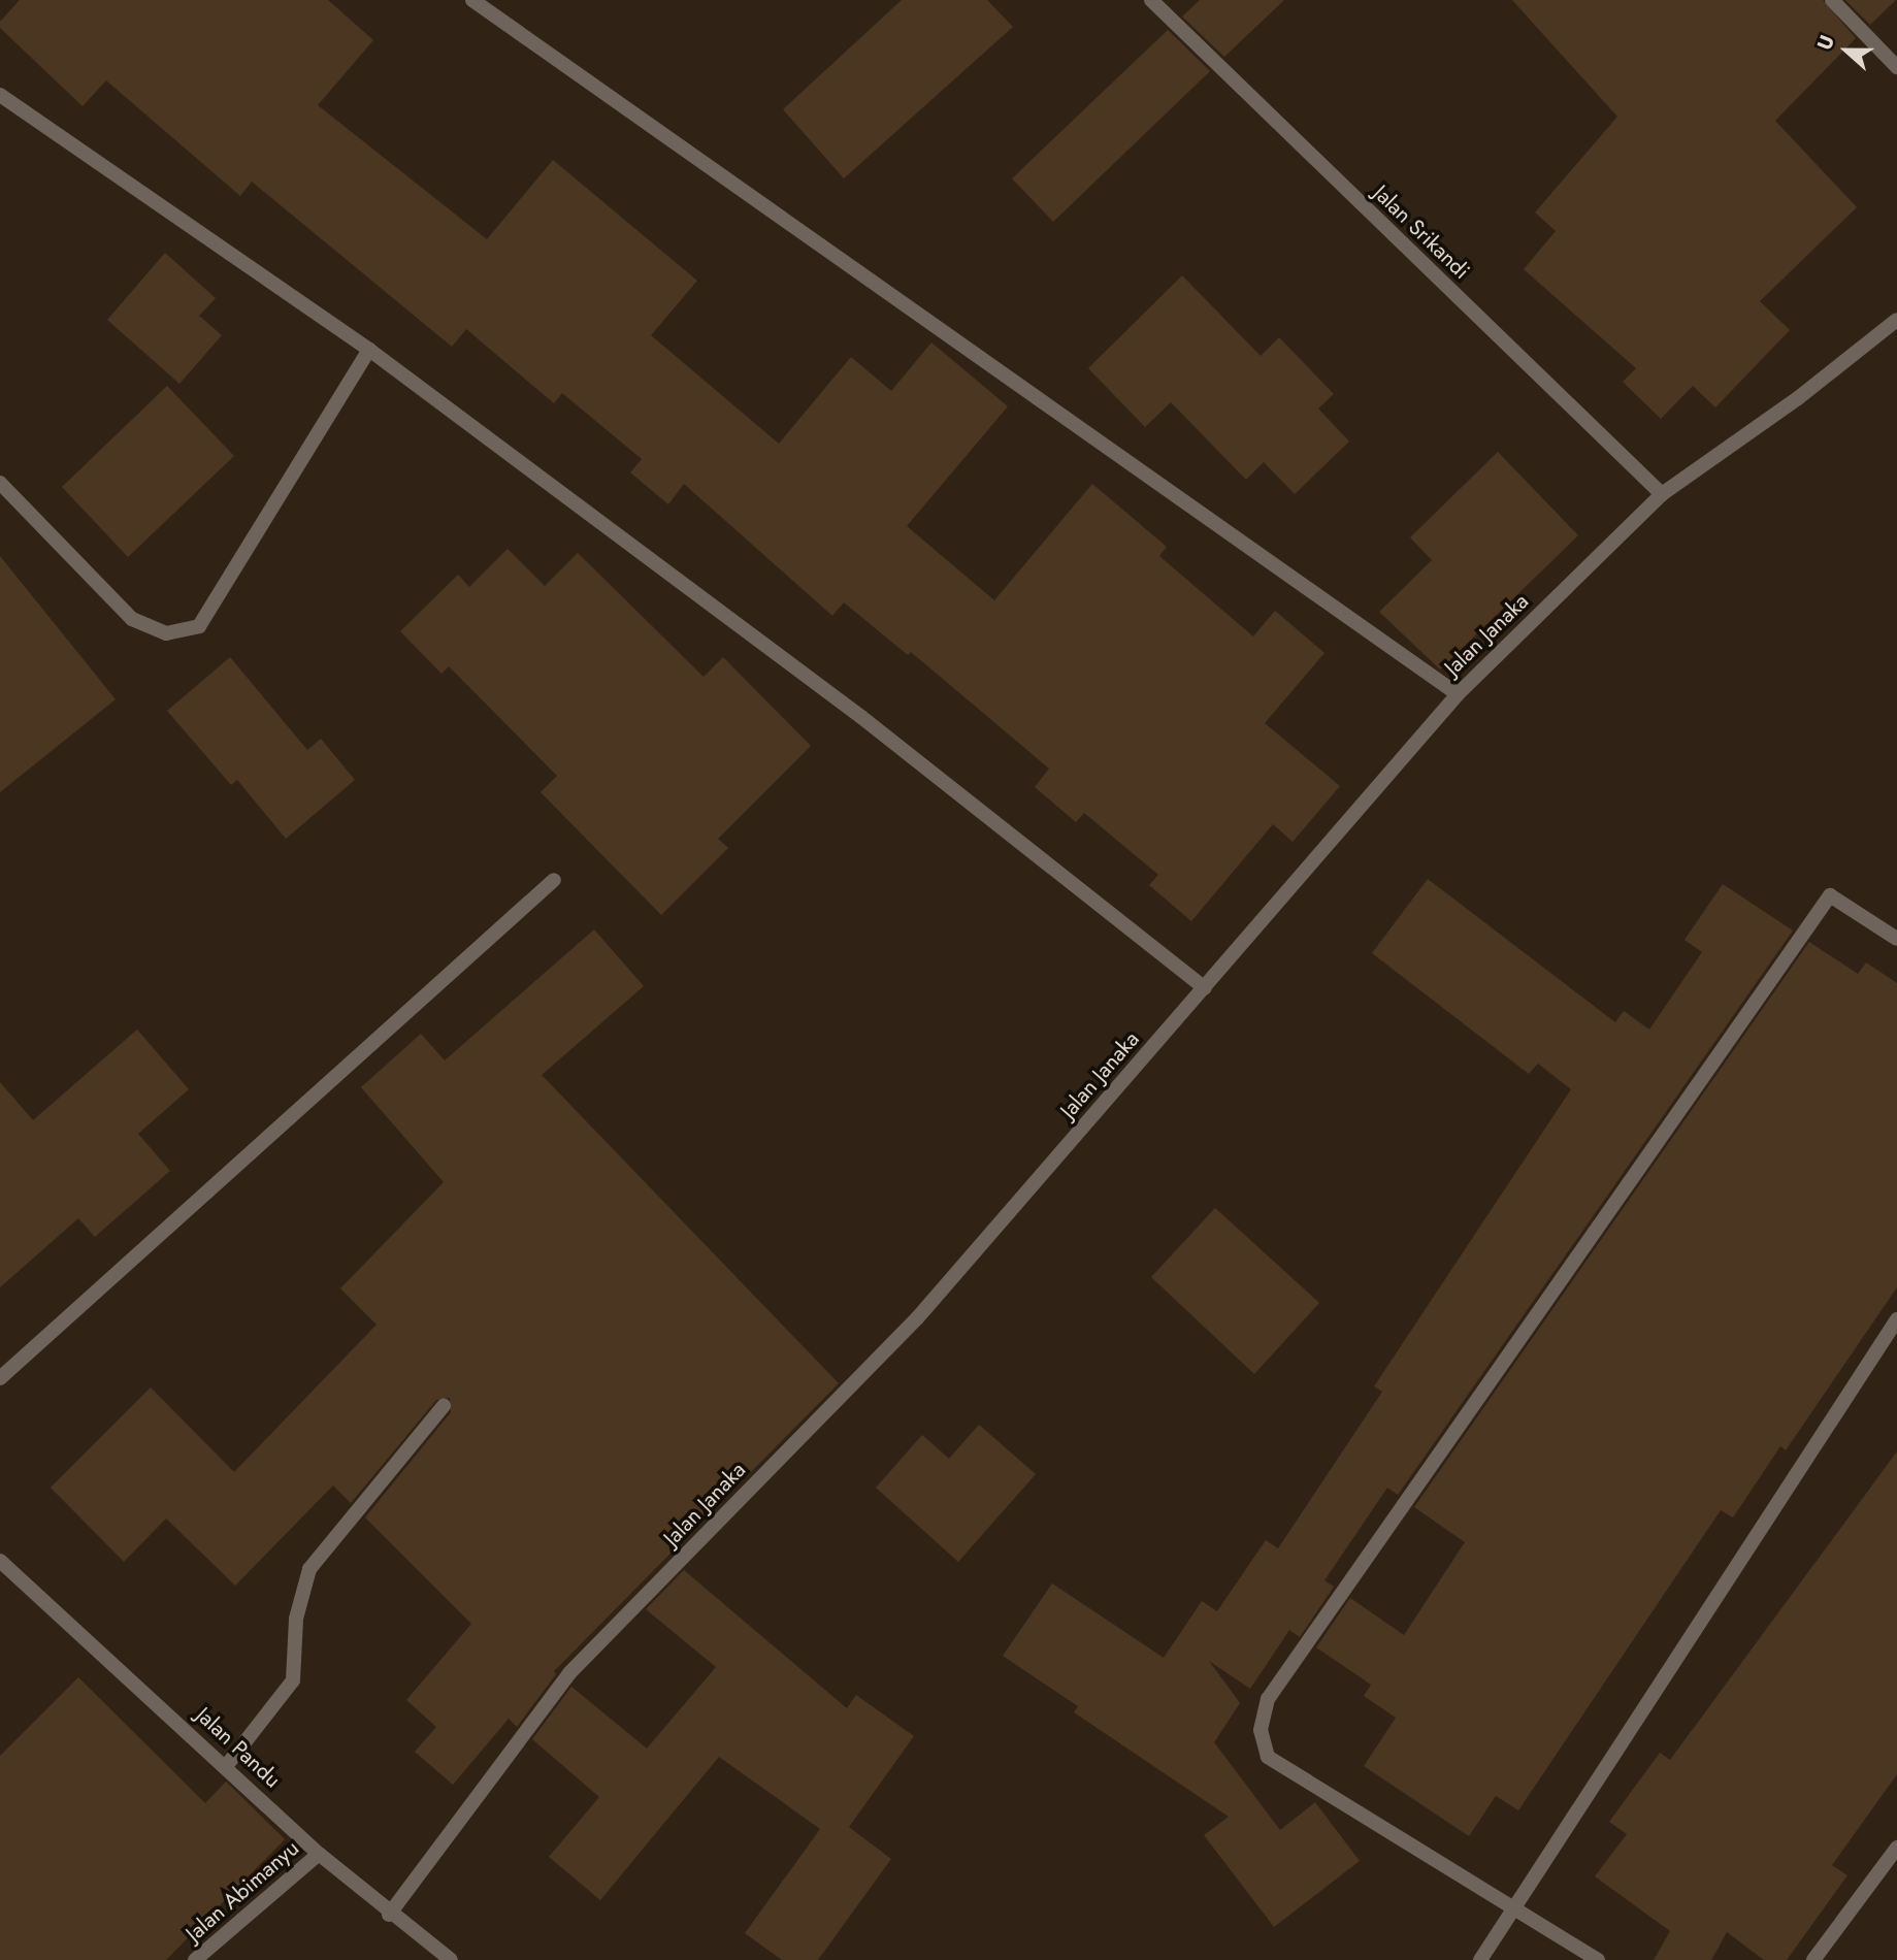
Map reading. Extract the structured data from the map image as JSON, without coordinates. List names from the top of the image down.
{
  "streets": {
    "street": [
      "Jalan Srikandi",
      "Jalan Janaka",
      "Jalan Pandu",
      "Jalan Abimanyu"
    ]
  },
  "crossings": [
    ["Jalan Srikandi", "Jalan Janaka"],
    ["Jalan Janaka", "Jalan Pandu"],
    ["Jalan Pandu", "Jalan Abimanyu"]
  ],
  "north": "left"
}
